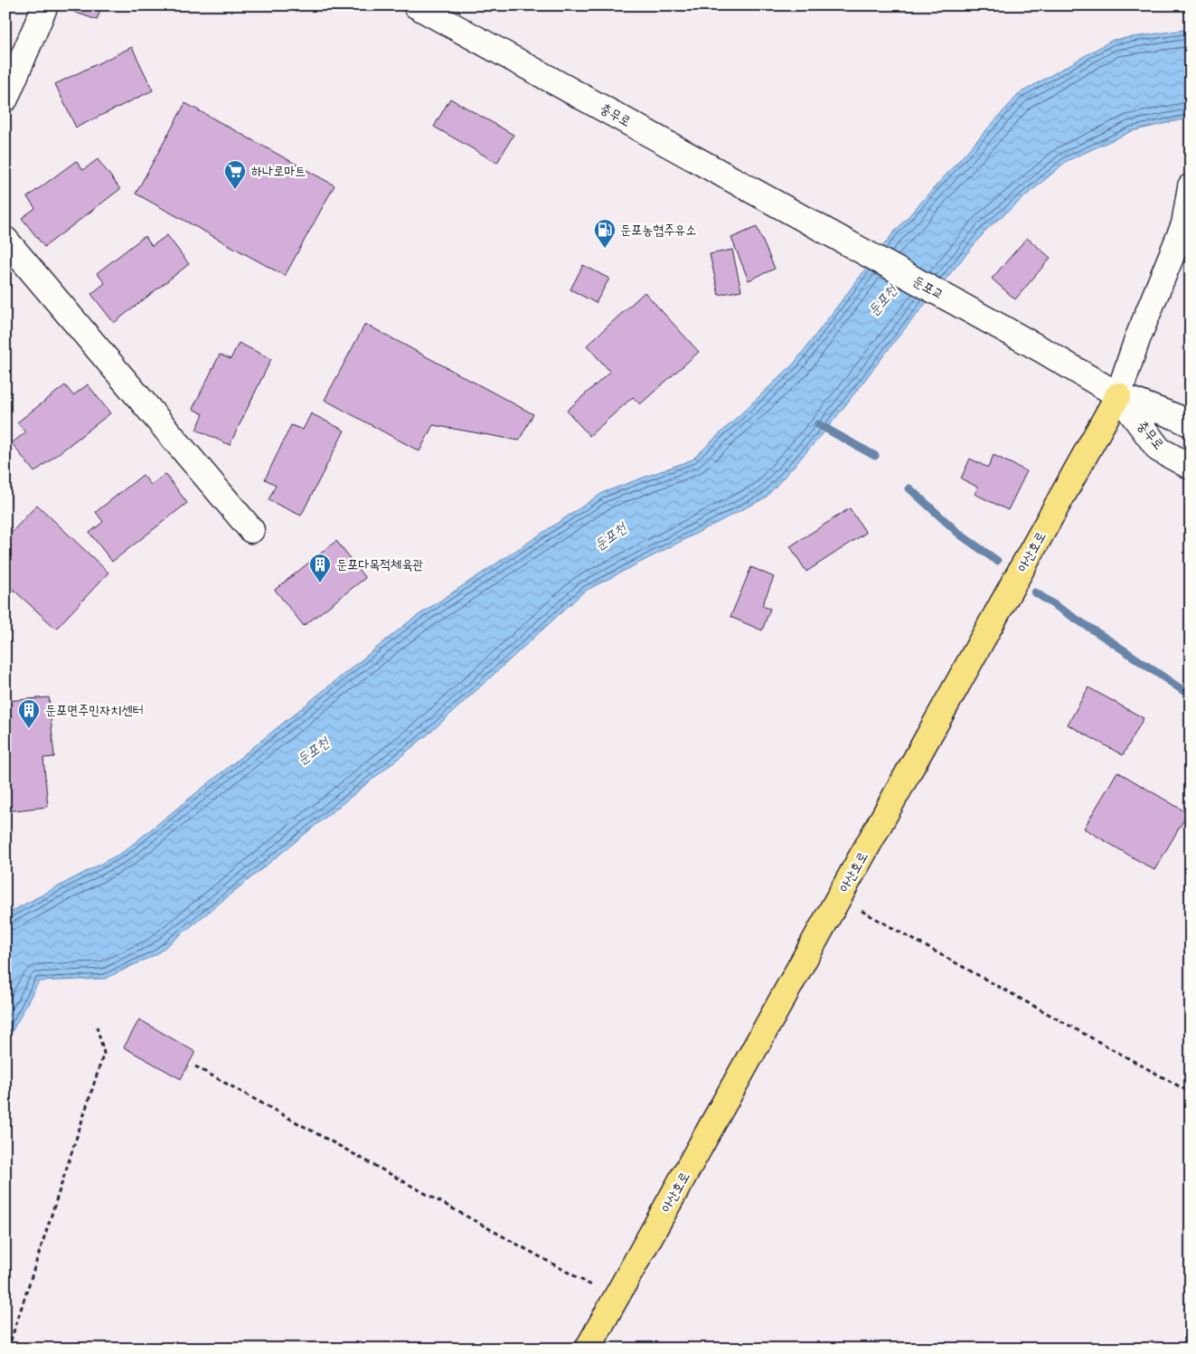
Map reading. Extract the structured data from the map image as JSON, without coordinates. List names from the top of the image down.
{
  "streets": {
    "main road": ["아산호로"],
    "street": ["충무로", "둔포교"]
  },
  "crossings": [
    ["충무로", "둔포교"],
    ["충무로", "아산호로"]
  ],
  "water": ["둔포천"],
  "places": {
    "supermarket": ["하나로마트"],
    "fuel station": ["둔포농협주유소"],
    "building": ["둔포다목적체육관", "둔포면주민자치센터"]
  }
}
